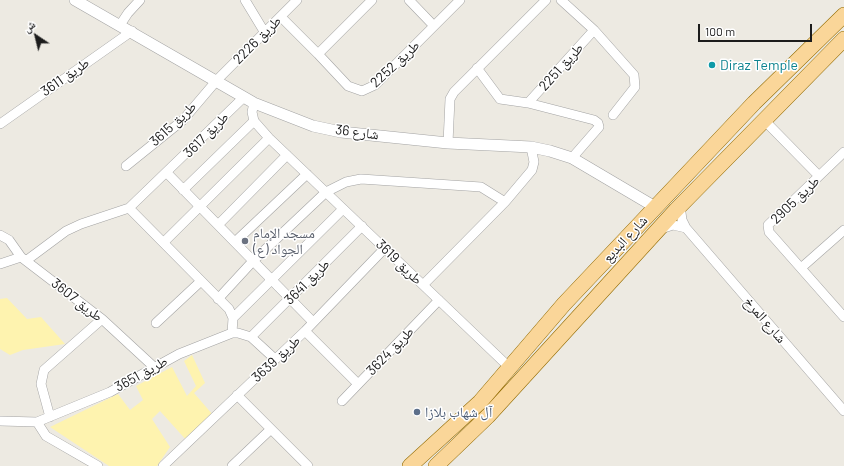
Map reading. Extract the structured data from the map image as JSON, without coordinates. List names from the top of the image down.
{
  "streets": {
    "main road": ["شارع البديع"],
    "street": [
      "طريق 2226",
      "طريق 2252",
      "طريق 2251",
      "طريق 3611",
      "طريق 3615",
      "شارع 36",
      "طريق 3617",
      "طريق 2905",
      "طريق 3619",
      "طريق 3641",
      "طريق 3607",
      "شارع المرخ",
      "طريق 3624",
      "طريق 3639",
      "طريق 3651"
    ]
  },
  "crossings": [
    ["طريق 2226", "طريق 2252"],
    ["طريق 2226", "طريق 3615"],
    ["طريق 2226", "شارع 36"],
    ["طريق 2251", "شارع 36"],
    ["طريق 3611", "شارع 36"],
    ["طريق 3615", "شارع 36"],
    ["شارع 36", "طريق 3617"],
    ["شارع 36", "شارع البديع"],
    ["طريق 3617", "طريق 3619"],
    ["شارع البديع", "طريق 3619"],
    ["شارع البديع", "شارع المرخ"],
    ["طريق 3619", "طريق 3641"],
    ["طريق 3619", "طريق 3624"],
    ["طريق 3619", "طريق 3639"],
    ["طريق 3641", "طريق 3651"],
    ["طريق 3607", "طريق 3651"]
  ],
  "places": ["Diraz Temple", "مسجد الإمام الجواد (ع)", "آل شهاب بلازا"],
  "scale_bar": "100 m",
  "north": "top left"
}
